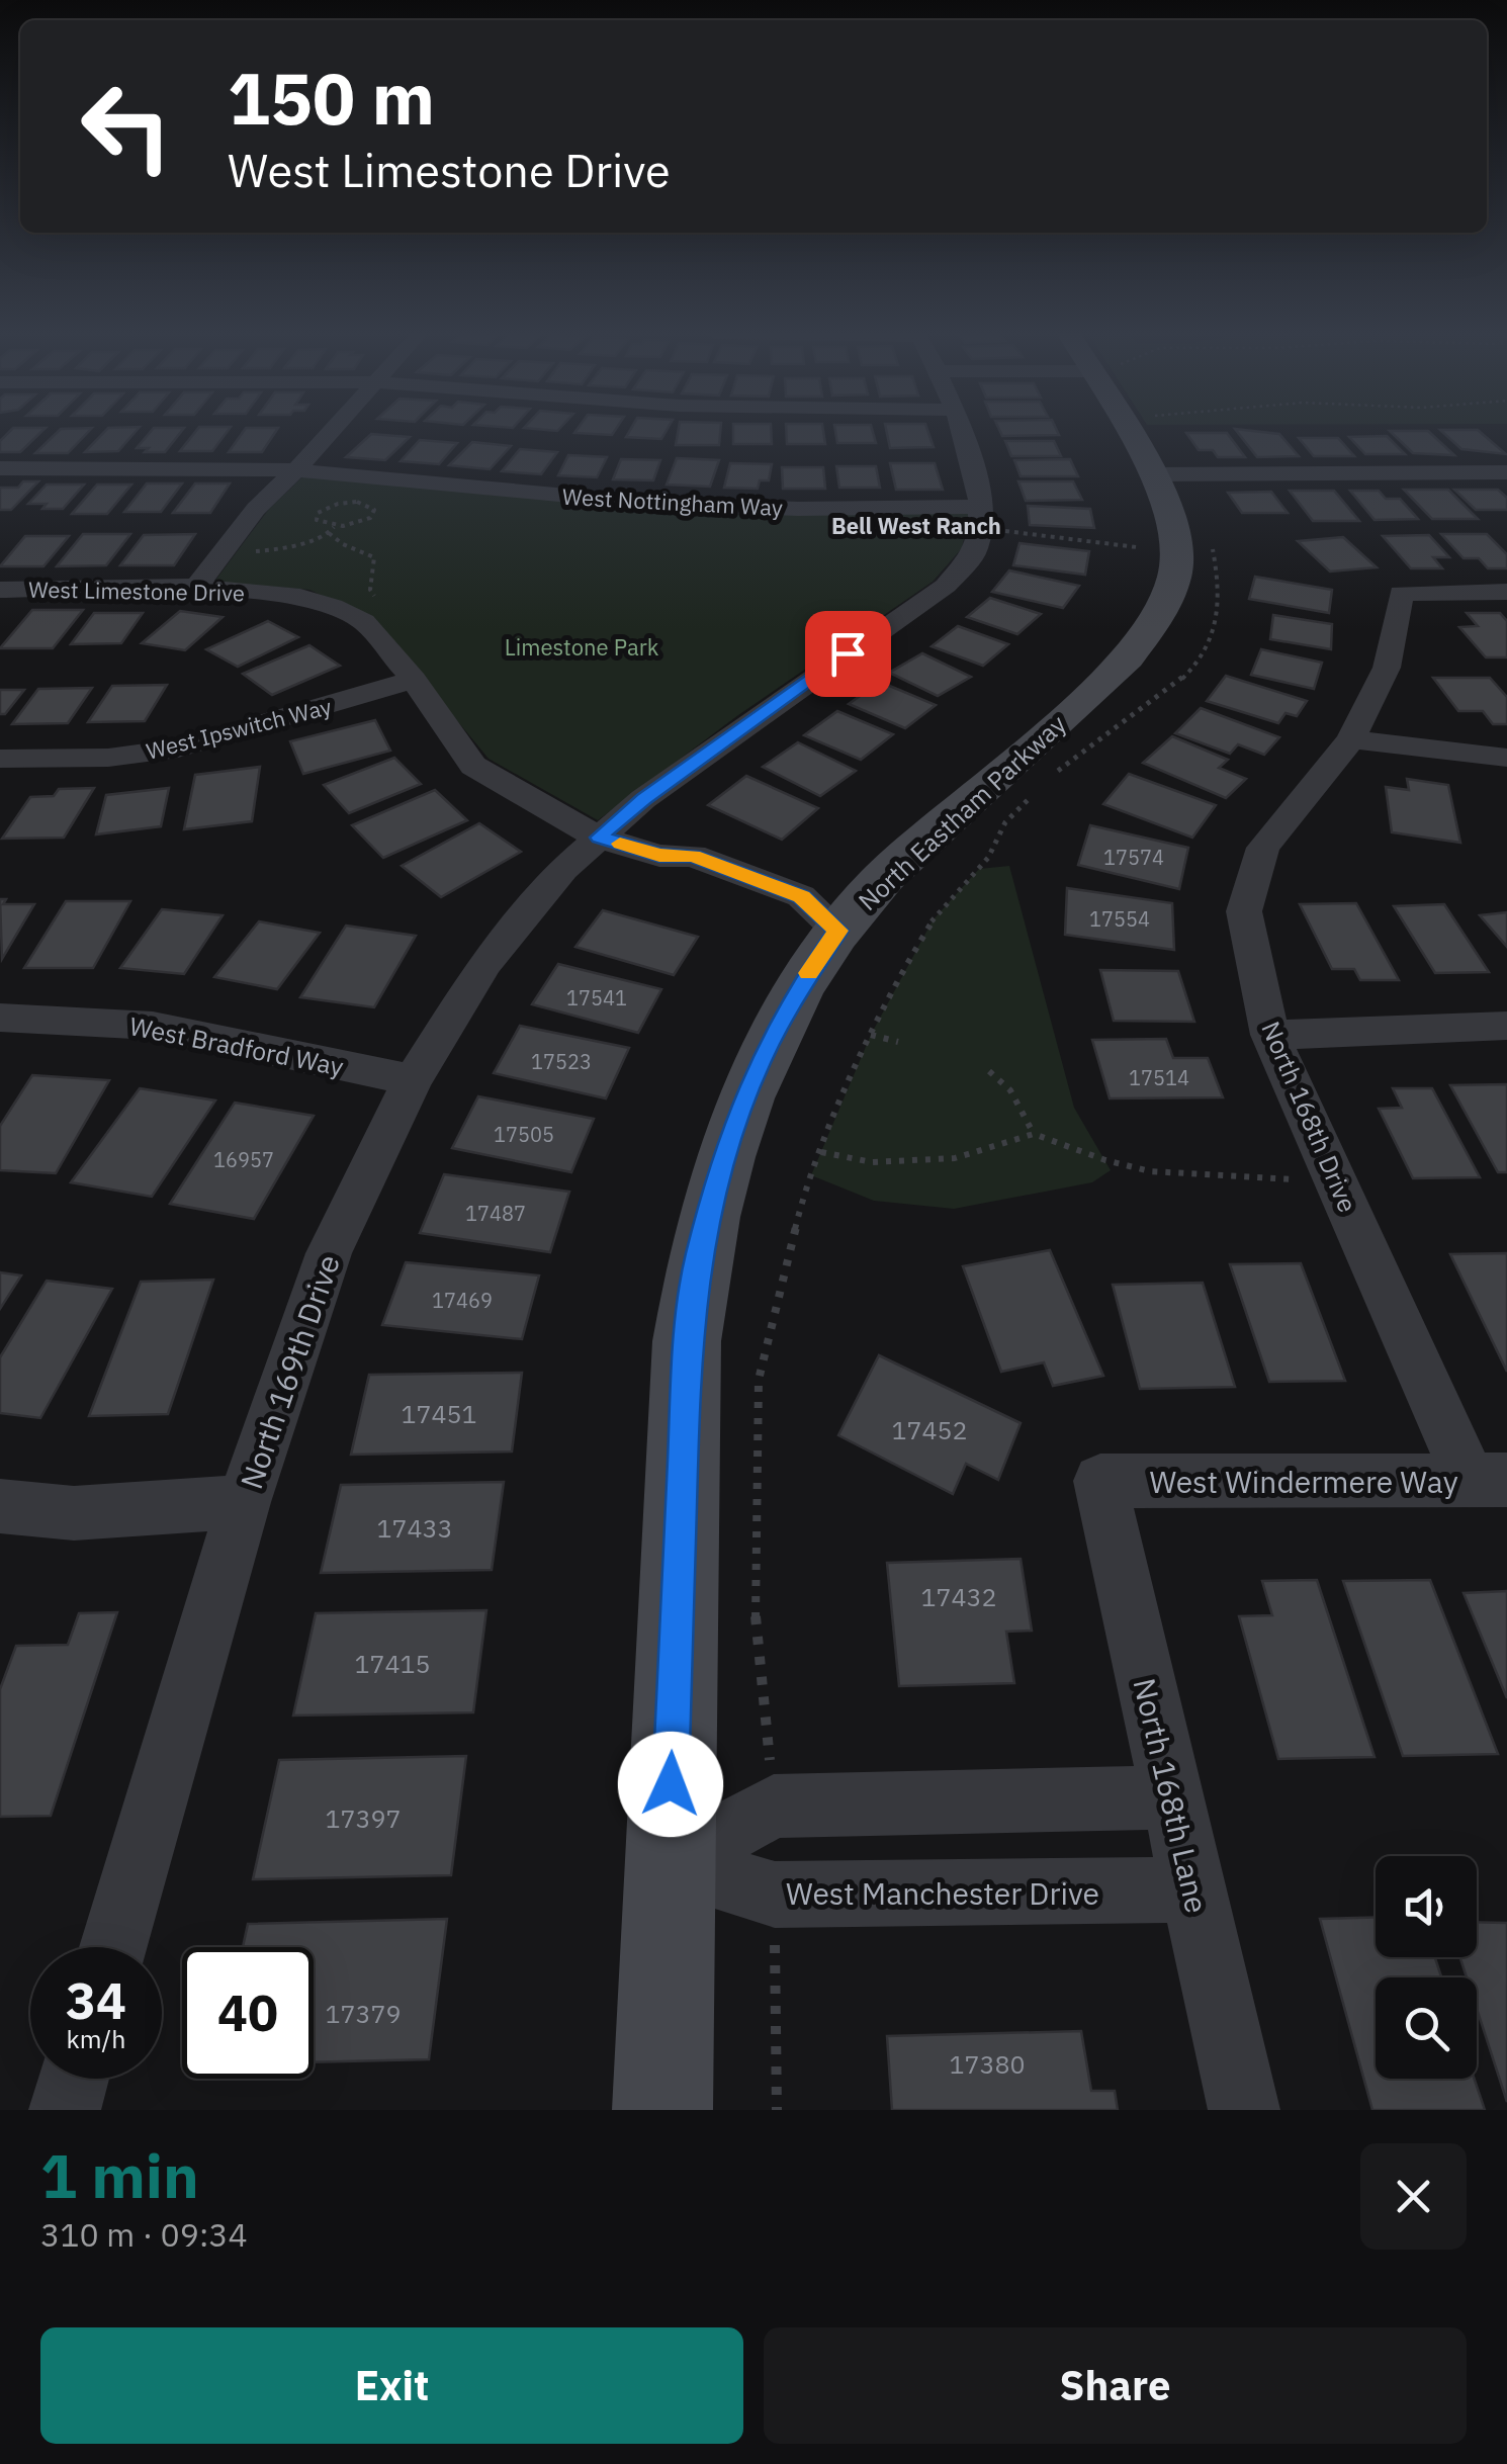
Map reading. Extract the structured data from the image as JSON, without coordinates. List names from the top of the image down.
{
  "streets": {
    "street": [
      "West Nottingham Way",
      "West Limestone Drive",
      "West Ipswitch Way",
      "North Eastham Parkway",
      "West Bradford Way",
      "North 168th Drive",
      "North 169th Drive",
      "West Windermere Way",
      "North 168th Lane",
      "West Manchester Drive"
    ]
  },
  "crossings": [
    ["West Limestone Drive", "West Ipswitch Way"],
    ["West Limestone Drive", "North Eastham Parkway"],
    ["West Limestone Drive", "North 169th Drive"],
    ["North Eastham Parkway", "West Manchester Drive"],
    ["West Bradford Way", "North 169th Drive"],
    ["North 168th Drive", "West Windermere Way"],
    ["West Windermere Way", "North 168th Lane"],
    ["North 168th Lane", "West Manchester Drive"]
  ],
  "districts": ["Bell West Ranch"],
  "parks": ["Limestone Park"],
  "house_numbers": [
    "17574",
    "17554",
    "17541",
    "17523",
    "17514",
    "17505",
    "16957",
    "17487",
    "17469",
    "17451",
    "17452",
    "17433",
    "17432",
    "17415",
    "17397",
    "17379",
    "17380"
  ],
  "page": {
    "turn": ["150 m", "West Limestone Drive"],
    "speed": "34 km/h",
    "limit": "40",
    "heading": ["1 min", "310 m · 09:34"],
    "buttons": ["Exit", "Share"]
  }
}
